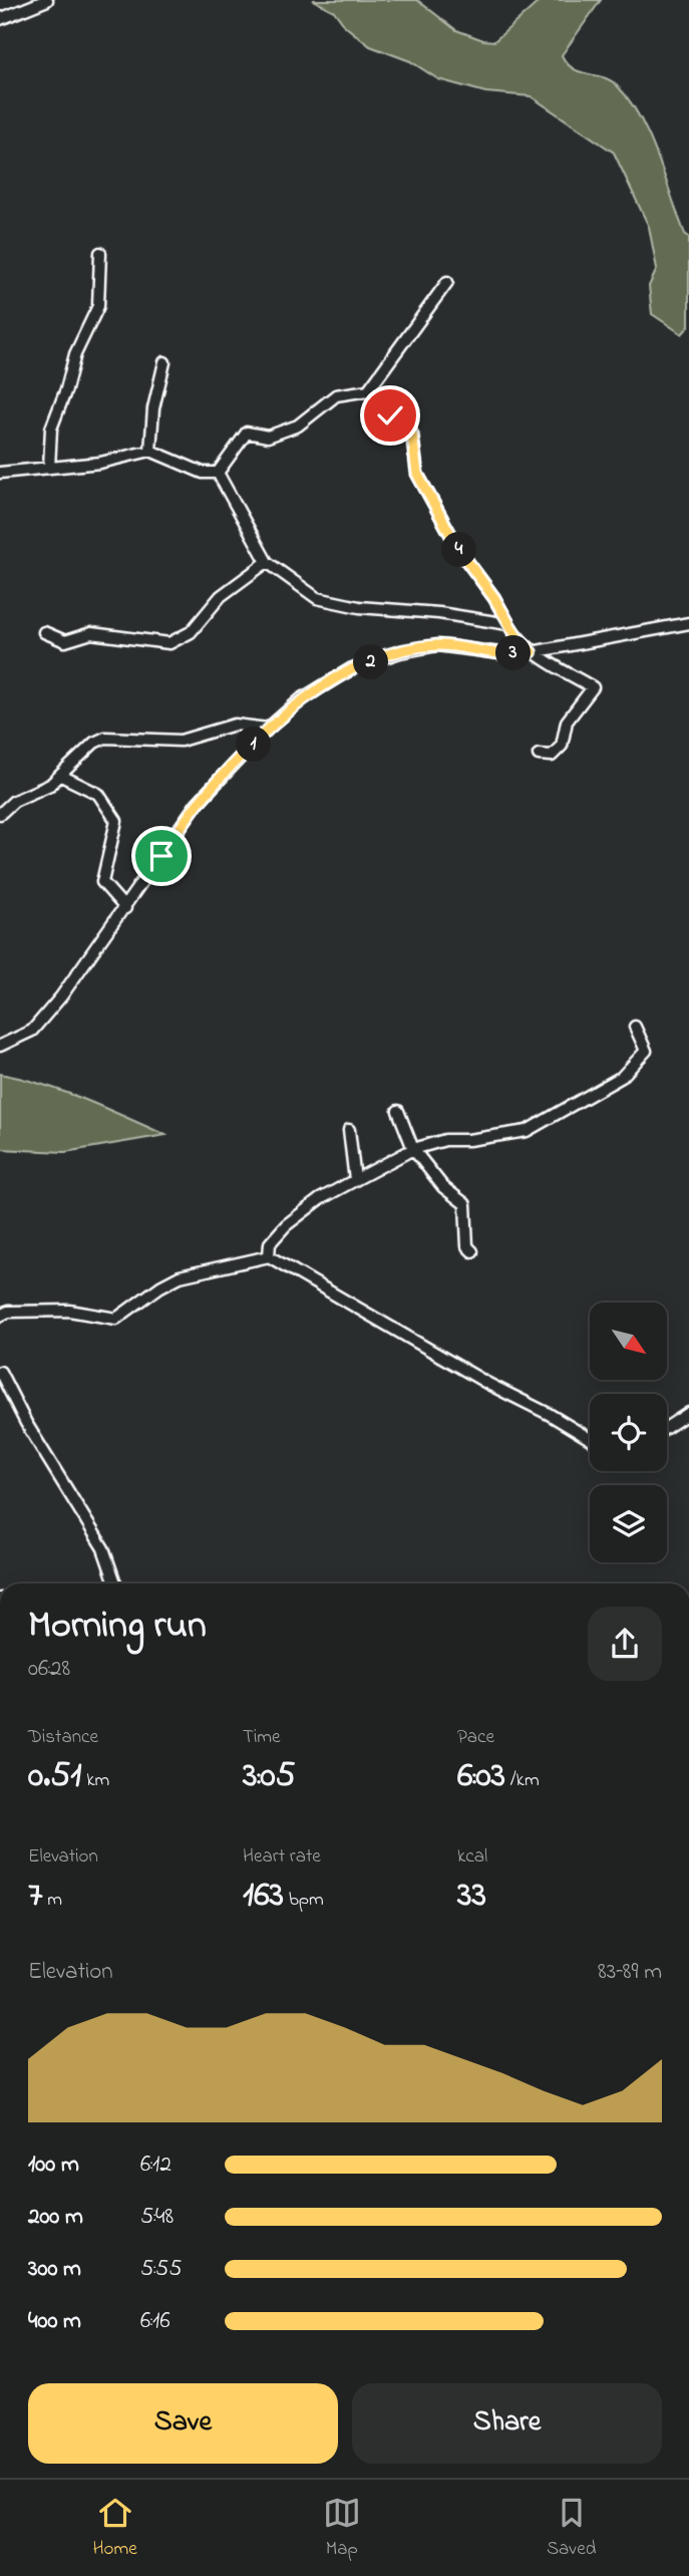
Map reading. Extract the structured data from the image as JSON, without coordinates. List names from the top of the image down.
{
  "north": "bottom right",
  "page": {
    "pins": [
      "4",
      "3",
      "2",
      "1"
    ],
    "heading": ["Morning run", "06:28"],
    "stats": [
      ["Distance", "0.51 km"],
      ["Time", "3:05"],
      ["Pace", "6:03 /km"],
      ["Elevation", "7 m"],
      ["Heart rate", "163 bpm"],
      ["kcal", "33"]
    ],
    "chart": ["Elevation", "83–89 m"],
    "list": [
      {
        "name": "100 m",
        "note": "6:12"
      },
      {
        "name": "200 m",
        "note": "5:48"
      },
      {
        "name": "300 m",
        "note": "5:55"
      },
      {
        "name": "400 m",
        "note": "6:16"
      }
    ],
    "buttons": ["Save", "Share"],
    "tabs": ["Home", "Map", "Saved"]
  }
}
